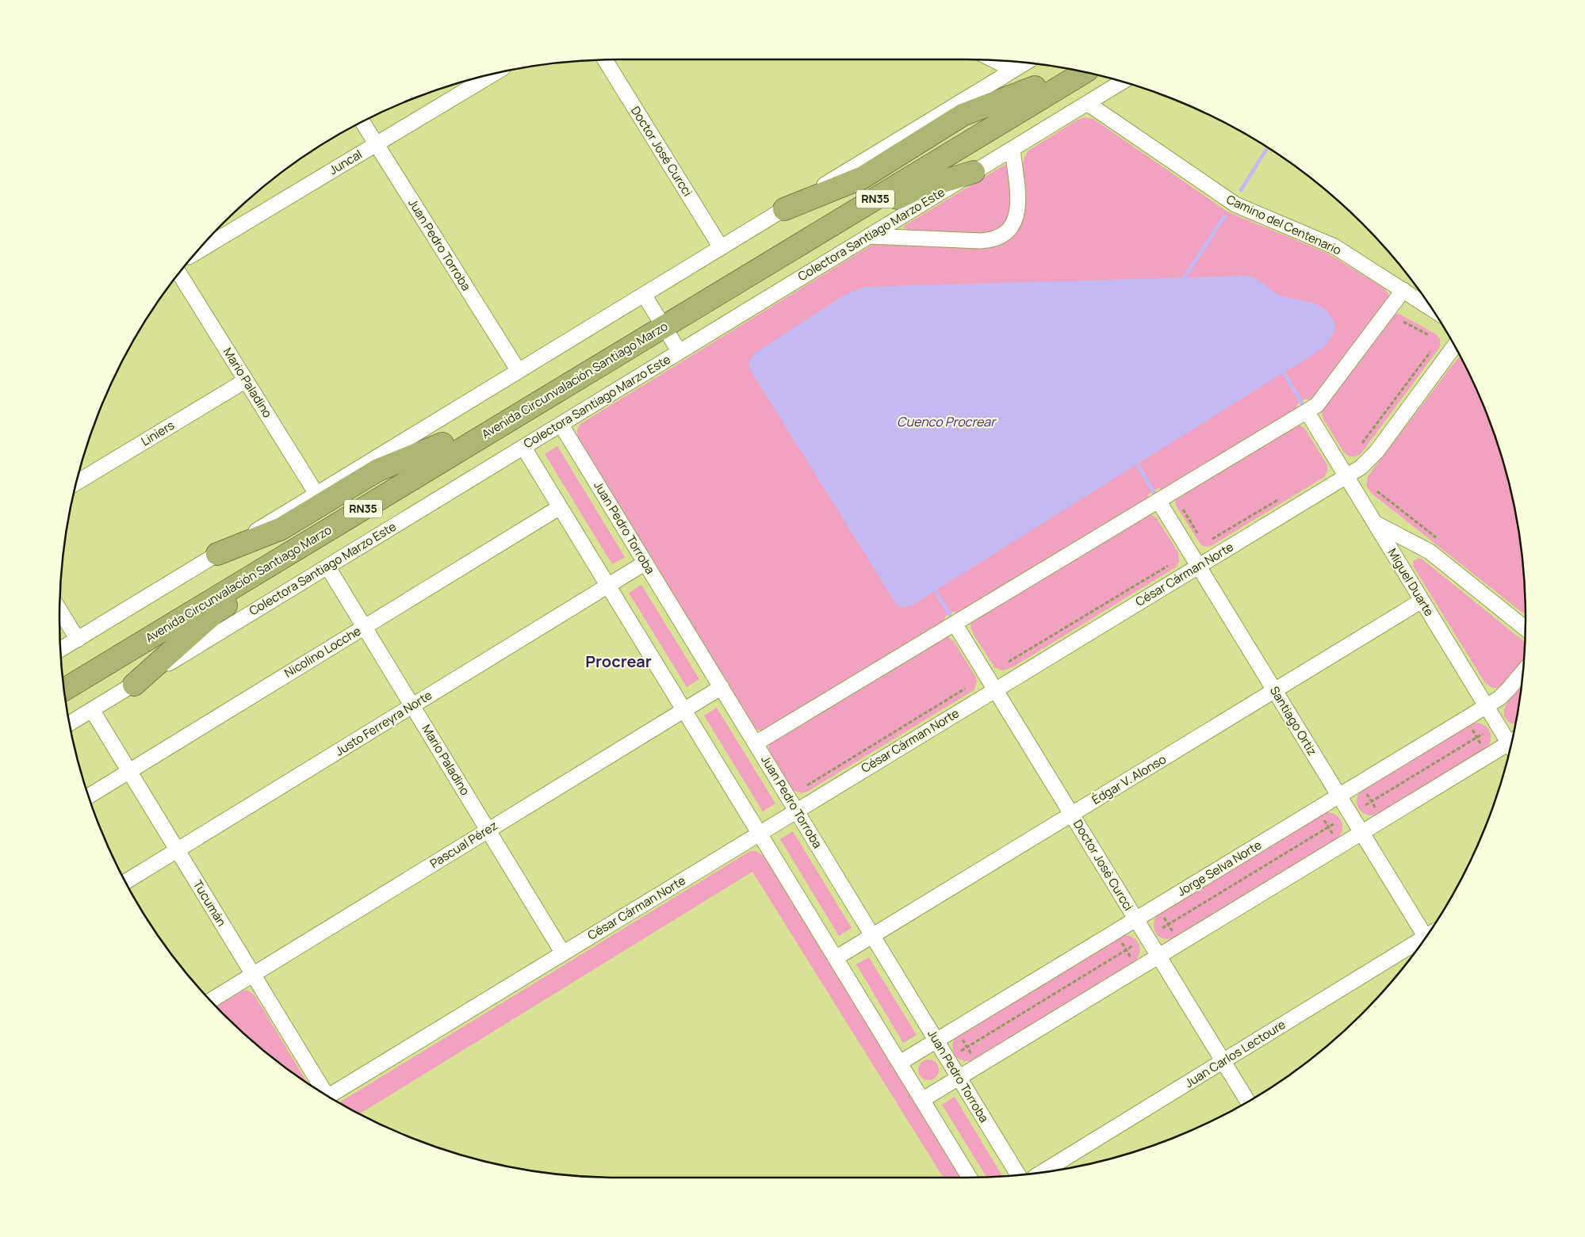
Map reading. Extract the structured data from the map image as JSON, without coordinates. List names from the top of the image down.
{
  "streets": {
    "highway": ["RN35", "Avenida Circunvalación Santiago Marzo"],
    "street": [
      "Doctor José Curcci",
      "Juncal",
      "Camino del Centenario",
      "Colectora Santiago Marzo Este",
      "Juan Pedro Torroba",
      "Mario Paladino",
      "Liniers",
      "César Cárman Norte",
      "Miguel Duarte",
      "Nicolino Locche",
      "Santiago Ortiz",
      "Justo Ferreyra Norte",
      "Édgar V. Alonso",
      "Pascual Pérez",
      "Jorge Selva Norte",
      "Tucumán",
      "Juan Carlos Lectoure"
    ]
  },
  "crossings": [
    ["Doctor José Curcci", "César Cárman Norte"],
    ["Doctor José Curcci", "Édgar V. Alonso"],
    ["Doctor José Curcci", "Jorge Selva Norte"],
    ["Doctor José Curcci", "Juan Carlos Lectoure"],
    ["Juncal", "Juan Pedro Torroba"],
    ["Camino del Centenario", "Colectora Santiago Marzo Este"],
    ["Colectora Santiago Marzo Este", "Juan Pedro Torroba"],
    ["Colectora Santiago Marzo Este", "Mario Paladino"],
    ["Colectora Santiago Marzo Este", "Tucumán"],
    ["Juan Pedro Torroba", "César Cárman Norte"],
    ["Juan Pedro Torroba", "Justo Ferreyra Norte"],
    ["Juan Pedro Torroba", "Édgar V. Alonso"],
    ["Juan Pedro Torroba", "Pascual Pérez"],
    ["Juan Pedro Torroba", "Jorge Selva Norte"],
    ["Mario Paladino", "Liniers"],
    ["Mario Paladino", "César Cárman Norte"],
    ["Mario Paladino", "Nicolino Locche"],
    ["Mario Paladino", "Justo Ferreyra Norte"],
    ["Mario Paladino", "Pascual Pérez"],
    ["César Cárman Norte", "Miguel Duarte"],
    ["César Cárman Norte", "Santiago Ortiz"],
    ["Miguel Duarte", "Édgar V. Alonso"],
    ["Miguel Duarte", "Jorge Selva Norte"],
    ["Nicolino Locche", "Tucumán"],
    ["Santiago Ortiz", "Édgar V. Alonso"],
    ["Santiago Ortiz", "Jorge Selva Norte"],
    ["Justo Ferreyra Norte", "Tucumán"],
    ["Pascual Pérez", "Tucumán"]
  ],
  "districts": ["Procrear"],
  "water": ["Cuenco Procrear"]
}
